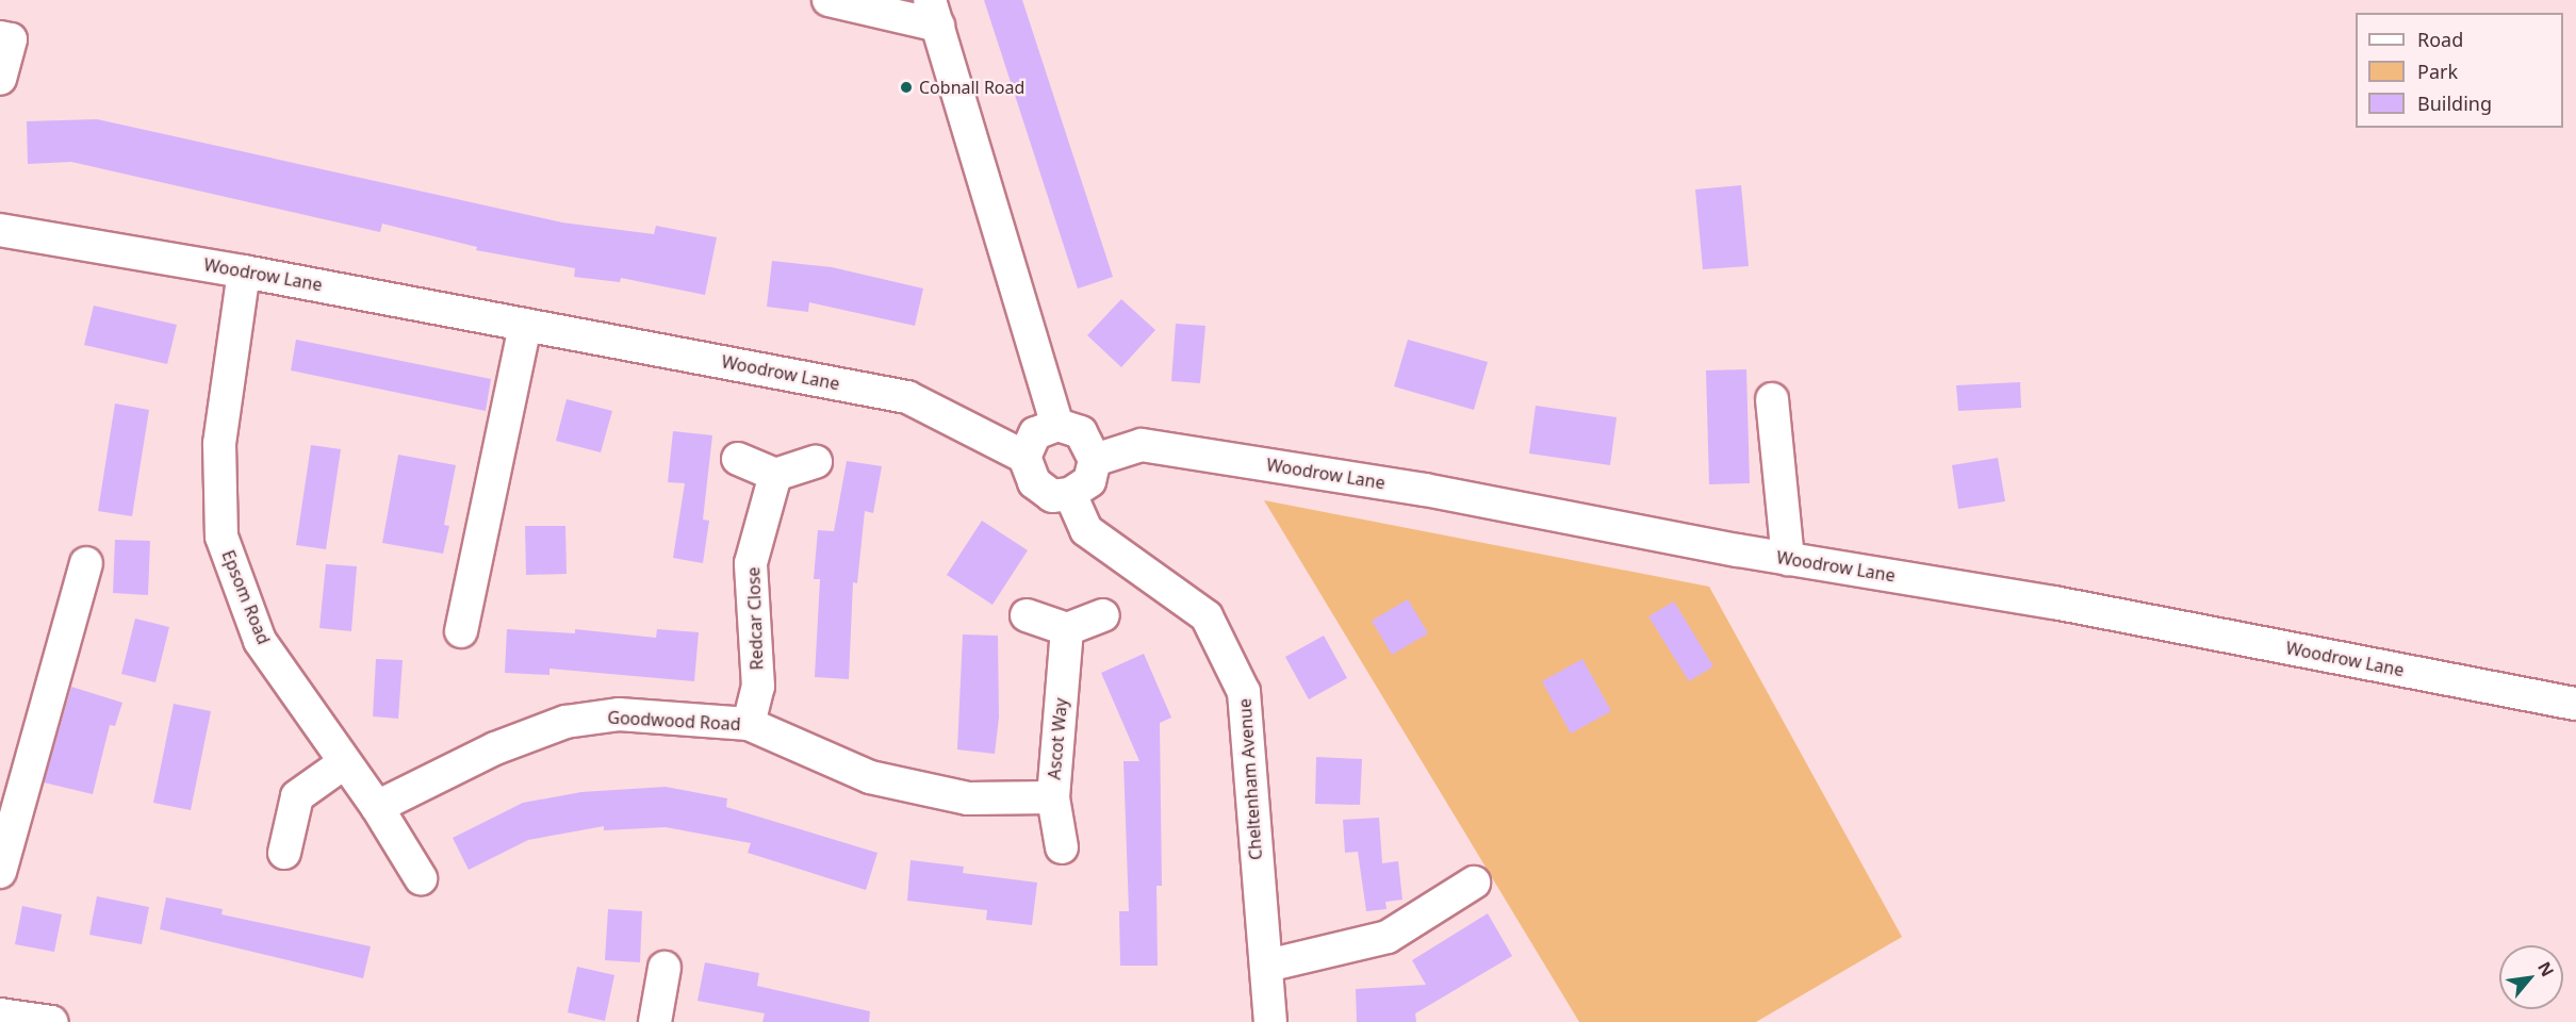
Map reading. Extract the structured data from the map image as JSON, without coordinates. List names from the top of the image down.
{
  "streets": {
    "street": [
      "Woodrow Lane",
      "Epsom Road",
      "Redcar Close",
      "Goodwood Road",
      "Ascot Way",
      "Cheltenham Avenue"
    ]
  },
  "crossings": [
    ["Woodrow Lane", "Epsom Road"],
    ["Woodrow Lane", "Cheltenham Avenue"],
    ["Epsom Road", "Goodwood Road"],
    ["Redcar Close", "Goodwood Road"],
    ["Goodwood Road", "Ascot Way"]
  ],
  "places": ["Cobnall Road"],
  "legend": ["Road", "Park", "Building"],
  "north": "top right"
}
